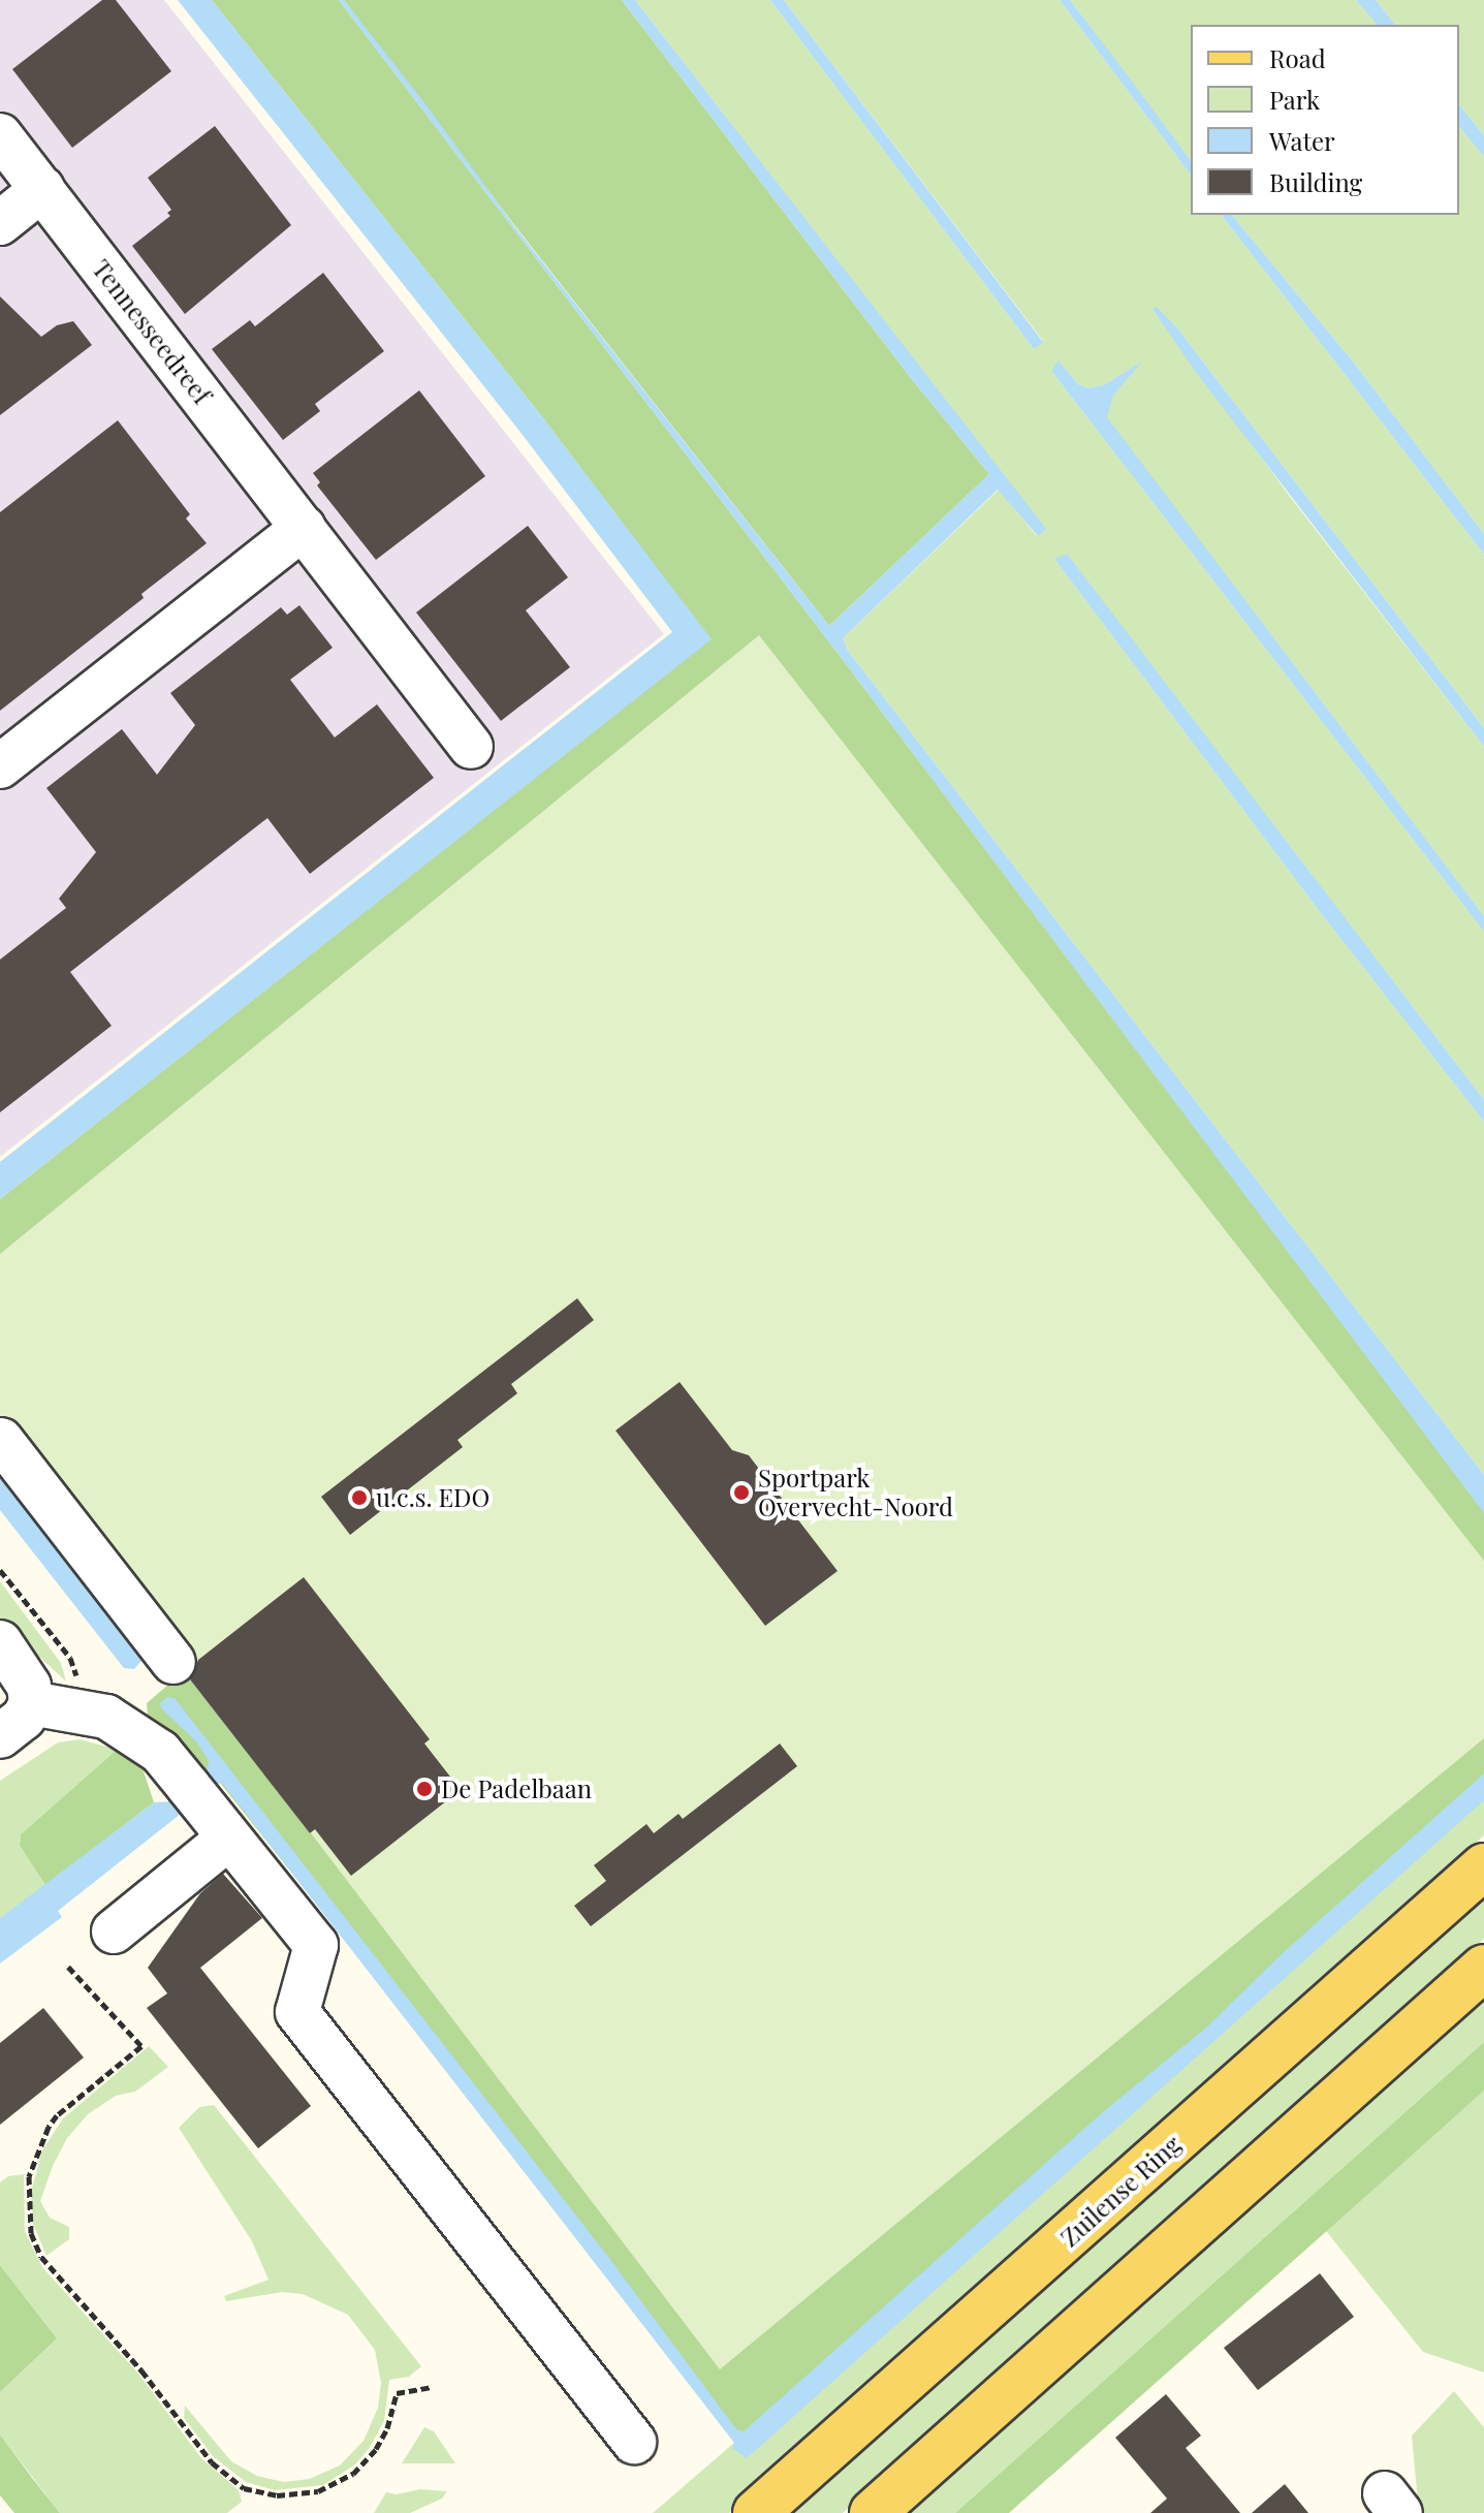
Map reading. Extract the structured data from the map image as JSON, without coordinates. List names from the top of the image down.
{
  "streets": {
    "main road": ["Zuilense Ring"],
    "street": ["Tennesseedreef"]
  },
  "places": ["Sportpark Overvecht-Noord", "u.c.s. EDO", "De Padelbaan"],
  "legend": [
    "Road",
    "Park",
    "Water",
    "Building"
  ]
}
